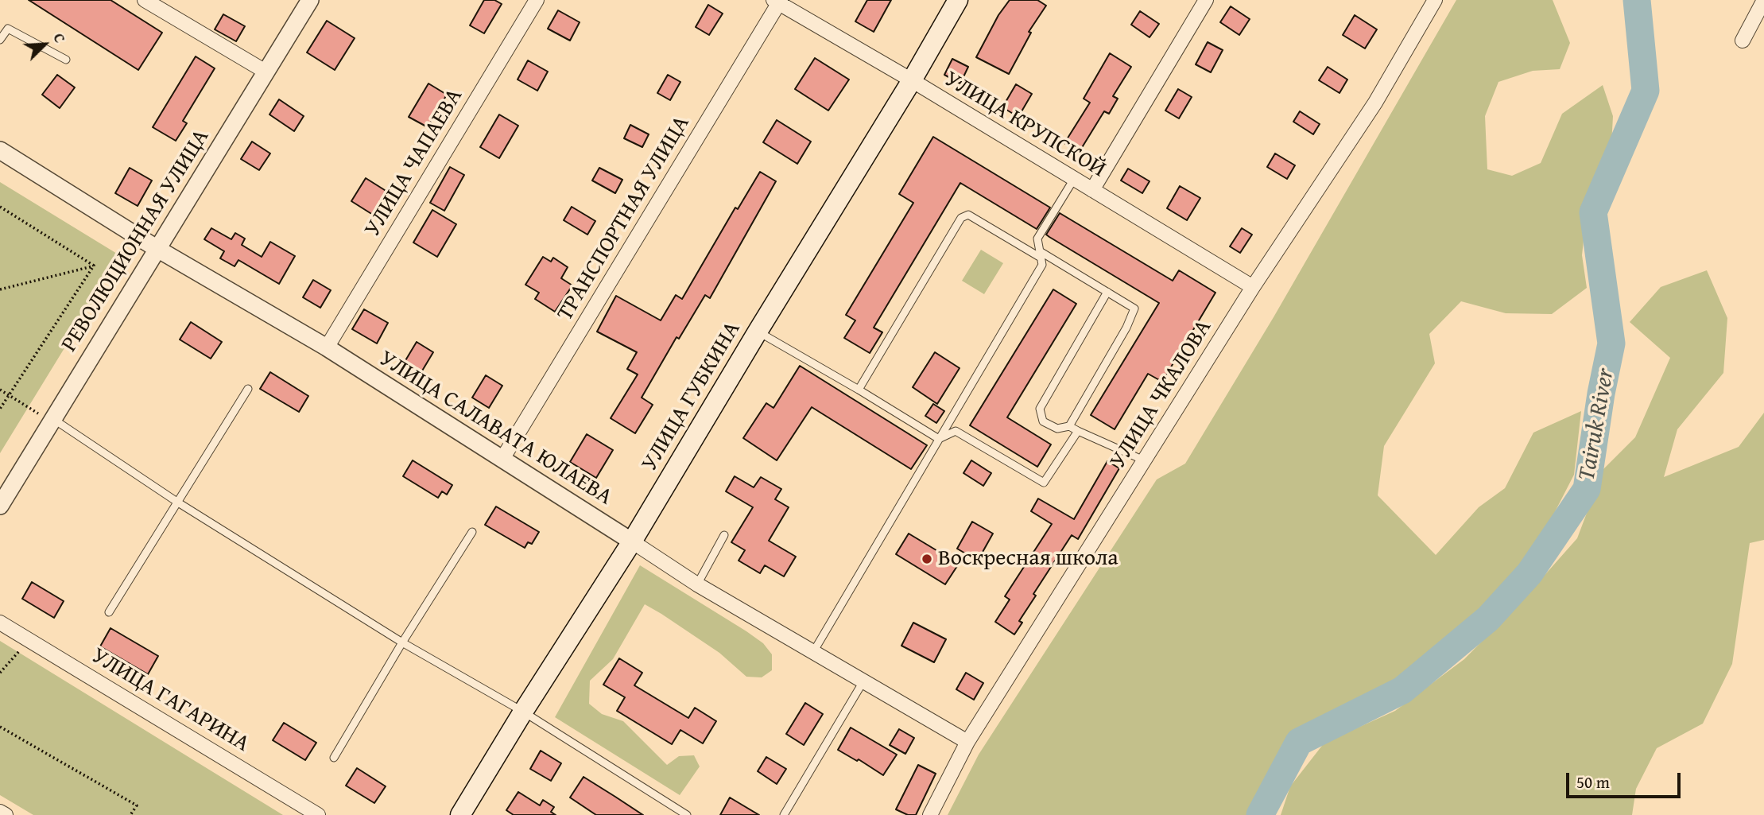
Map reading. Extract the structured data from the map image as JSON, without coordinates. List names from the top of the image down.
{
  "streets": {
    "main road": ["УЛИЦА ГУБКИНА"],
    "street": [
      "УЛИЦА КРУПСКОЙ",
      "УЛИЦА ЧАПАЕВА",
      "ТРАНСПОРТНАЯ УЛИЦА",
      "РЕВОЛЮЦИОННАЯ УЛИЦА",
      "УЛИЦА ЧКАЛОВА",
      "УЛИЦА САЛАВАТА ЮЛАЕВА",
      "УЛИЦА ГАГАРИНА"
    ]
  },
  "crossings": [
    ["УЛИЦА КРУПСКОЙ", "ТРАНСПОРТНАЯ УЛИЦА"],
    ["УЛИЦА КРУПСКОЙ", "УЛИЦА ЧКАЛОВА"],
    ["УЛИЦА КРУПСКОЙ", "УЛИЦА ГУБКИНА"],
    ["УЛИЦА ЧАПАЕВА", "УЛИЦА САЛАВАТА ЮЛАЕВА"],
    ["ТРАНСПОРТНАЯ УЛИЦА", "УЛИЦА САЛАВАТА ЮЛАЕВА"],
    ["РЕВОЛЮЦИОННАЯ УЛИЦА", "УЛИЦА САЛАВАТА ЮЛАЕВА"],
    ["УЛИЦА ЧКАЛОВА", "УЛИЦА САЛАВАТА ЮЛАЕВА"],
    ["УЛИЦА ГУБКИНА", "УЛИЦА САЛАВАТА ЮЛАЕВА"]
  ],
  "water": ["Tairuk River"],
  "places": ["Воскресная школа"],
  "scale_bar": "50 m",
  "north": "top right"
}
